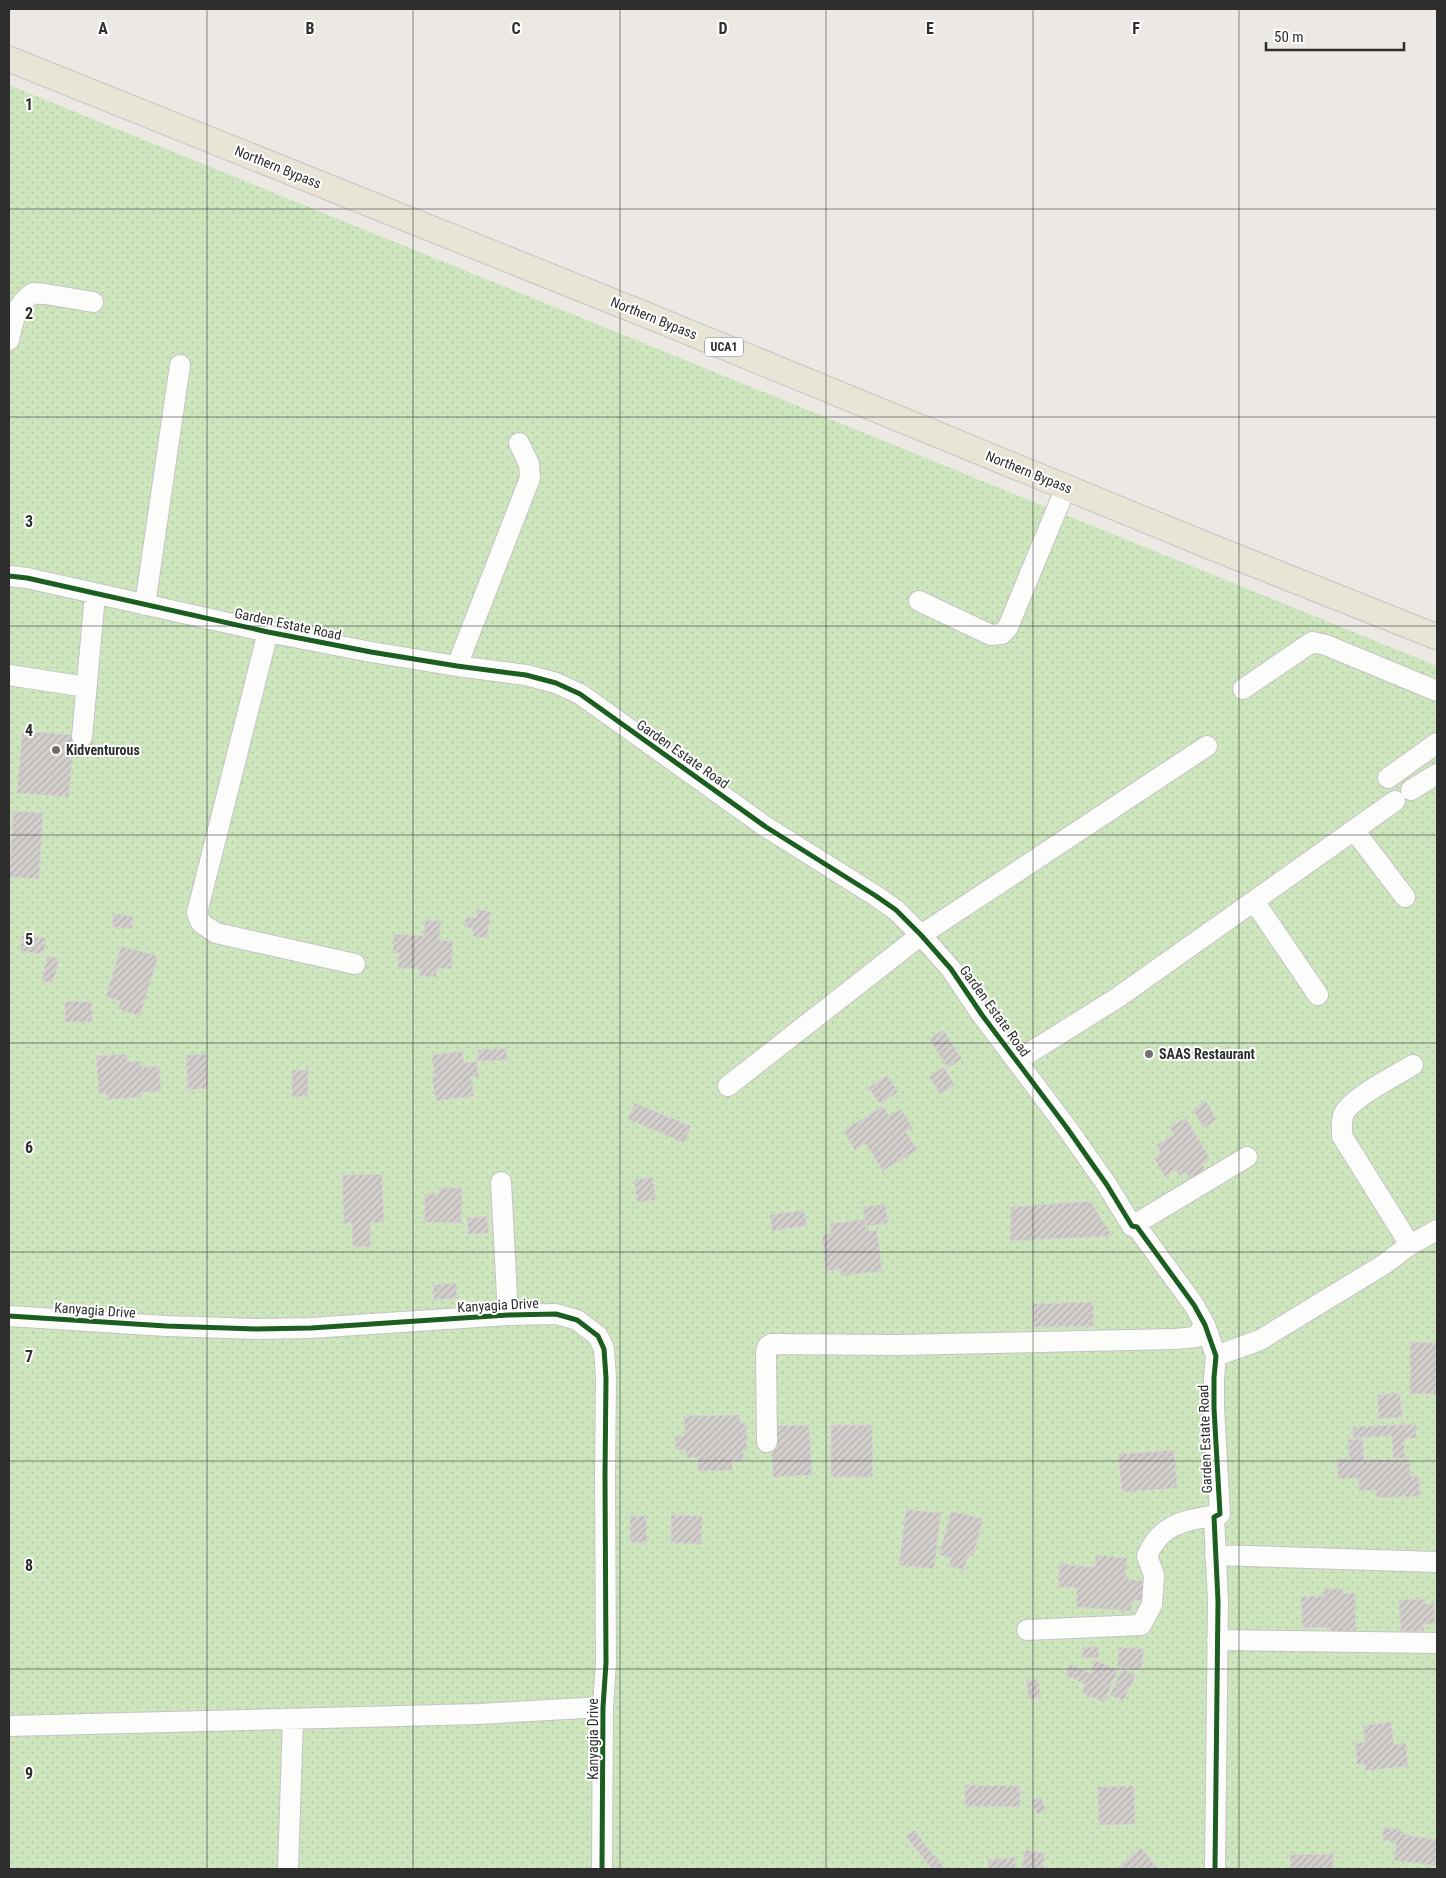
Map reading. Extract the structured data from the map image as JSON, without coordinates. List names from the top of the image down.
{
  "streets": {
    "main road": ["Northern Bypass", "UCA1"],
    "street": ["Garden Estate Road", "Kanyagia Drive"]
  },
  "places": ["Kidventurous", "SAAS Restaurant"],
  "scale_bar": "50 m",
  "grid": {
    "columns": [
      "A",
      "B",
      "C",
      "D",
      "E",
      "F"
    ],
    "rows": [
      "1",
      "2",
      "3",
      "4",
      "5",
      "6",
      "7",
      "8",
      "9"
    ]
  }
}
